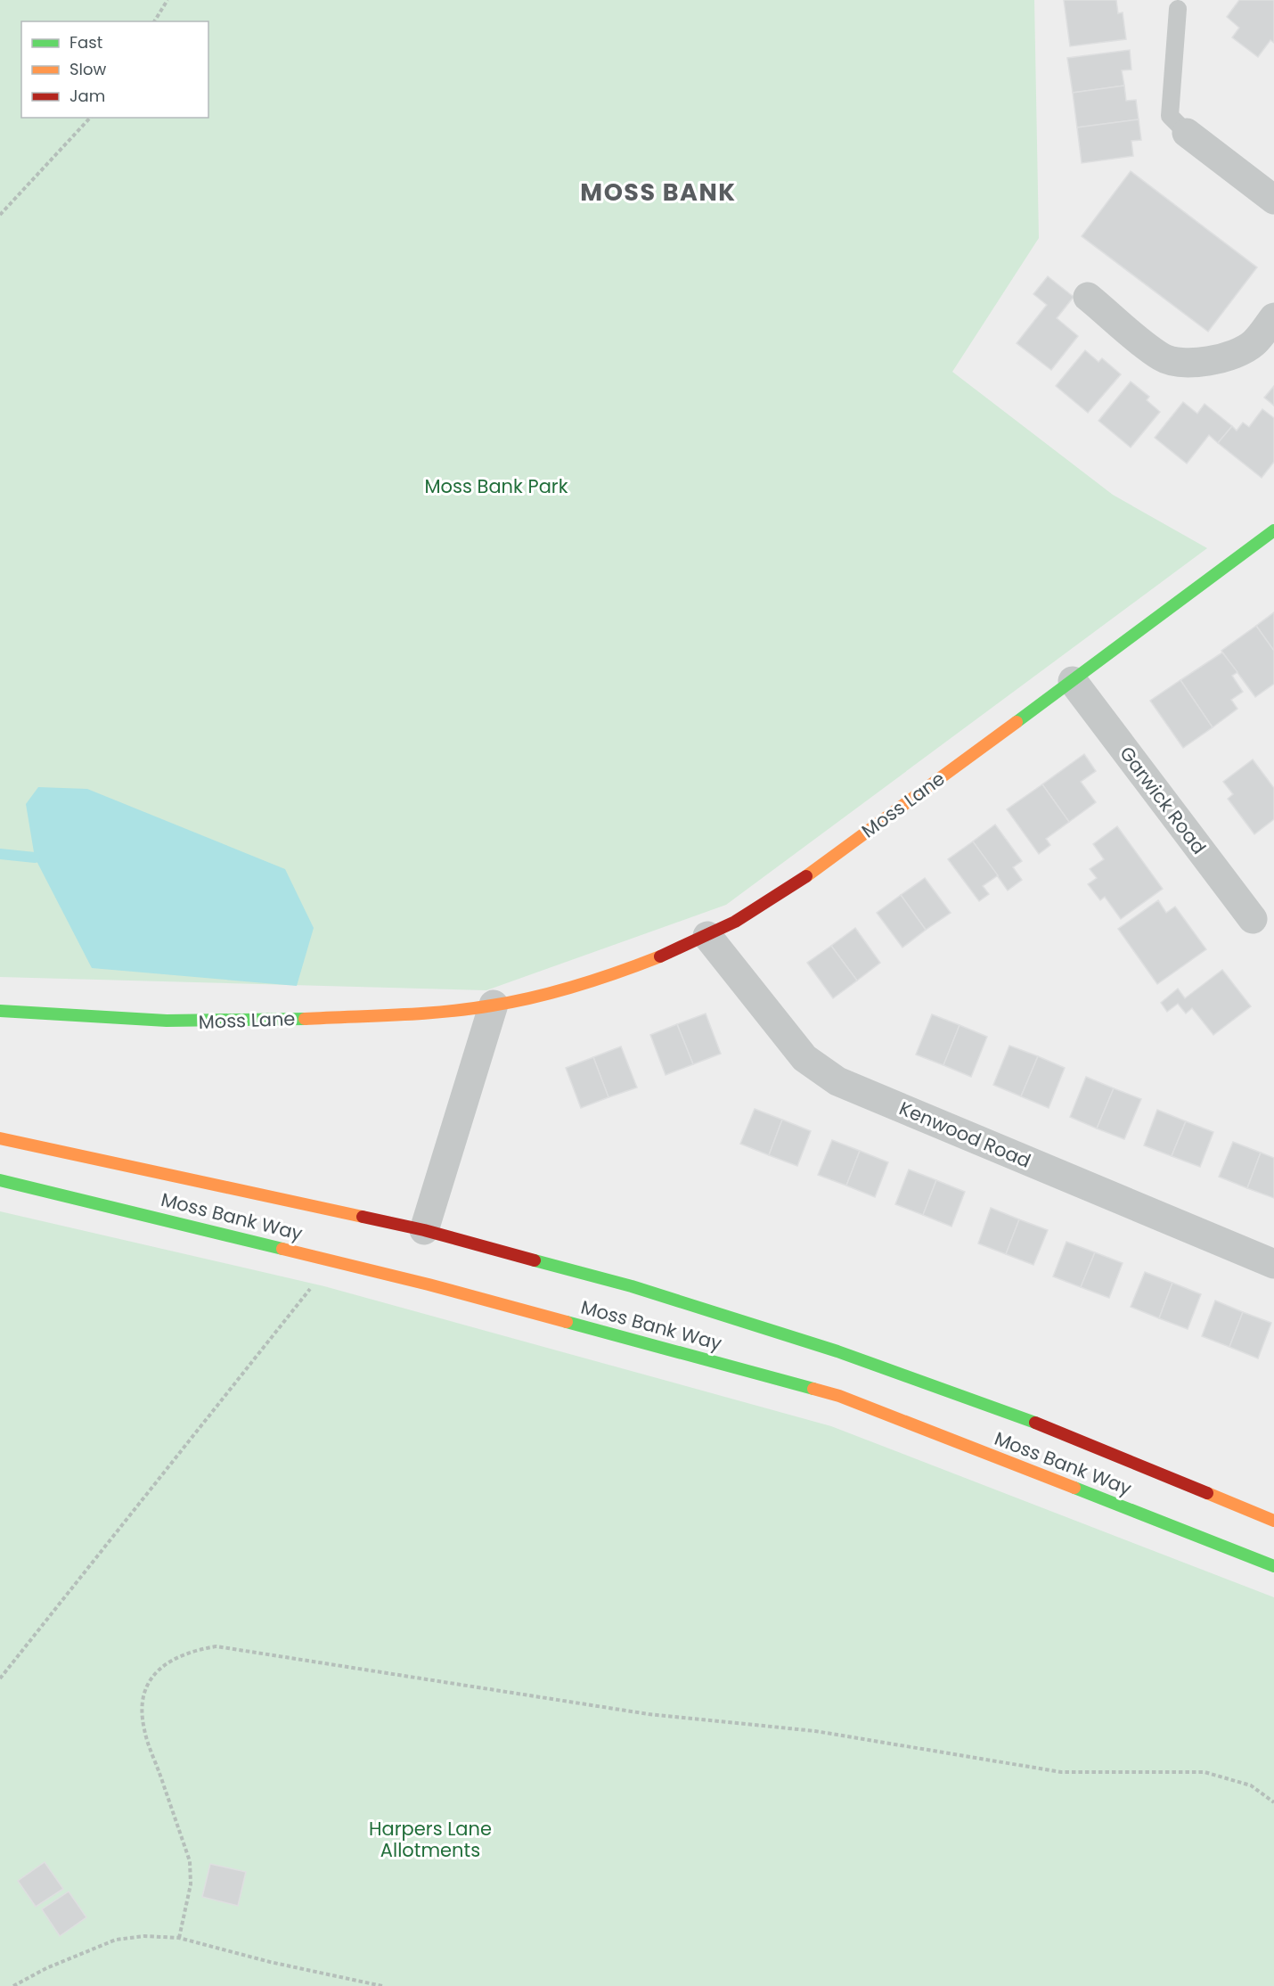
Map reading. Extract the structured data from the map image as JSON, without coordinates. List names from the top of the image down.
{
  "streets": {
    "main road": ["Moss Lane", "Moss Bank Way"],
    "street": ["Garwick Road", "Kenwood Road"]
  },
  "crossings": [
    ["Garwick Road", "Moss Lane"],
    ["Moss Lane", "Kenwood Road"]
  ],
  "districts": ["MOSS BANK"],
  "parks": ["Moss Bank Park", "Harpers Lane Allotments"],
  "legend": ["Fast", "Slow", "Jam"]
}
